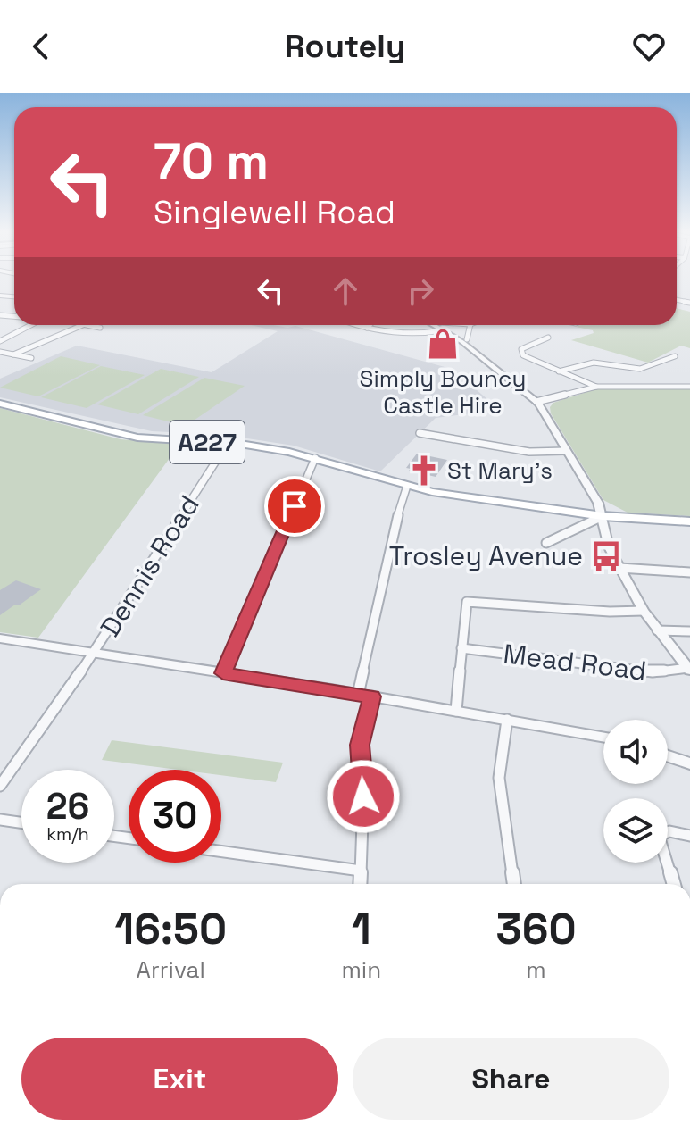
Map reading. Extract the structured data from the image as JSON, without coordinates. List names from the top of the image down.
{
  "streets": {
    "main road": ["A227"],
    "street": ["Dennis Road", "Mead Road"]
  },
  "crossings": [
    ["A227", "Dennis Road"]
  ],
  "places": {
    "shop": ["Simply Bouncy Castle Hire"],
    "church": ["St Mary's"],
    "bus stop": ["Trosley Avenue"]
  },
  "page": {
    "header": "Routely",
    "turn": ["70 m", "Singlewell Road"],
    "speed": "26 km/h",
    "limit": "30",
    "eta": [
      "16:50",
      "Arrival",
      "1",
      "min",
      "360",
      "m"
    ],
    "buttons": ["Exit", "Share"]
  }
}
